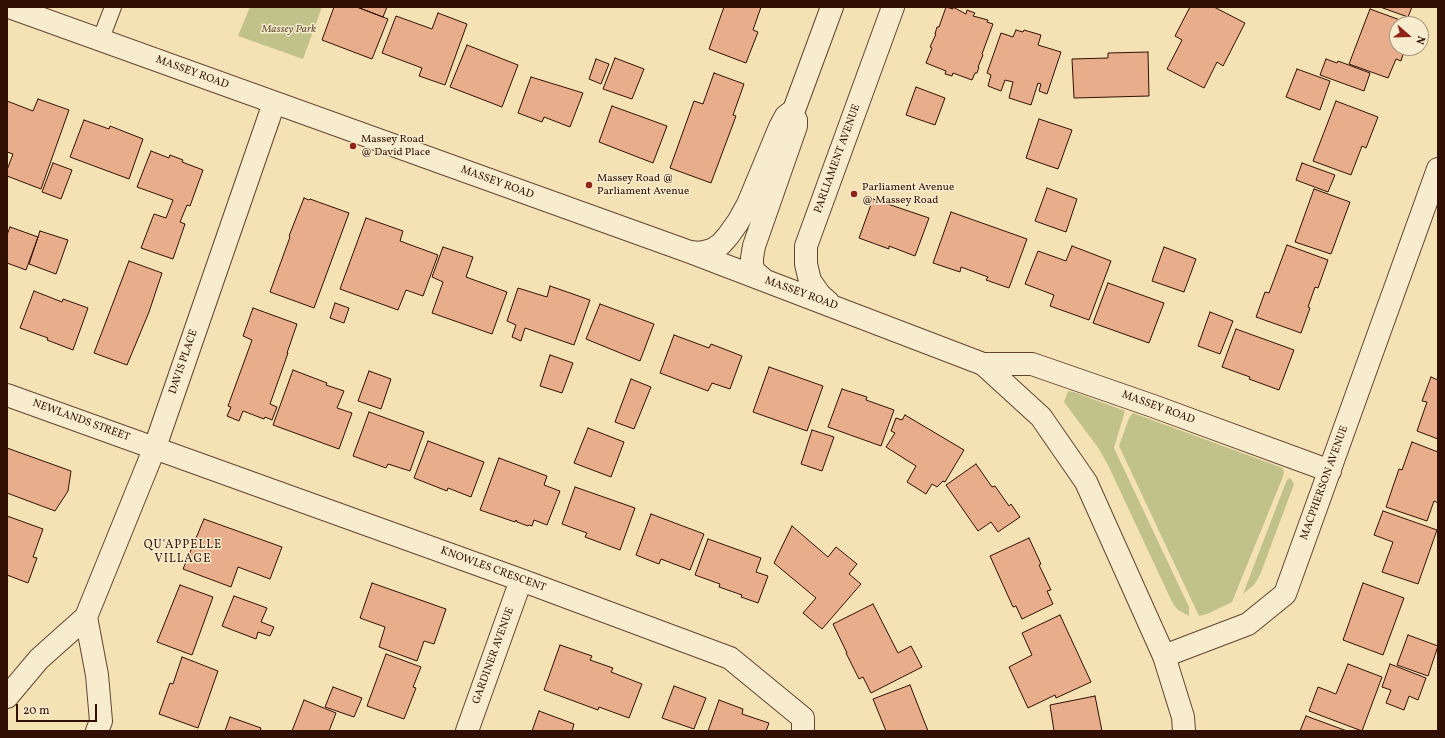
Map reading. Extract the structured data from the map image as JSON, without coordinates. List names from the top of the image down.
{
  "streets": {
    "street": [
      "MASSEY ROAD",
      "PARLIAMENT AVENUE",
      "DAVIS PLACE",
      "NEWLANDS STREET",
      "MACPHERSON AVENUE",
      "KNOWLES CRESCENT",
      "GARDINER AVENUE"
    ]
  },
  "crossings": [
    ["MASSEY ROAD", "PARLIAMENT AVENUE"],
    ["MASSEY ROAD", "DAVIS PLACE"],
    ["MASSEY ROAD", "MACPHERSON AVENUE"],
    ["DAVIS PLACE", "NEWLANDS STREET"],
    ["DAVIS PLACE", "KNOWLES CRESCENT"],
    ["NEWLANDS STREET", "KNOWLES CRESCENT"],
    ["KNOWLES CRESCENT", "GARDINER AVENUE"]
  ],
  "districts": ["QU'APPELLE VILLAGE"],
  "parks": ["Massey Park"],
  "places": ["Massey Road @ David Place", "Massey Road @ Parliament Avenue", "Parliament Avenue @ Massey Road"],
  "scale_bar": "20 m",
  "north": "right"
}
